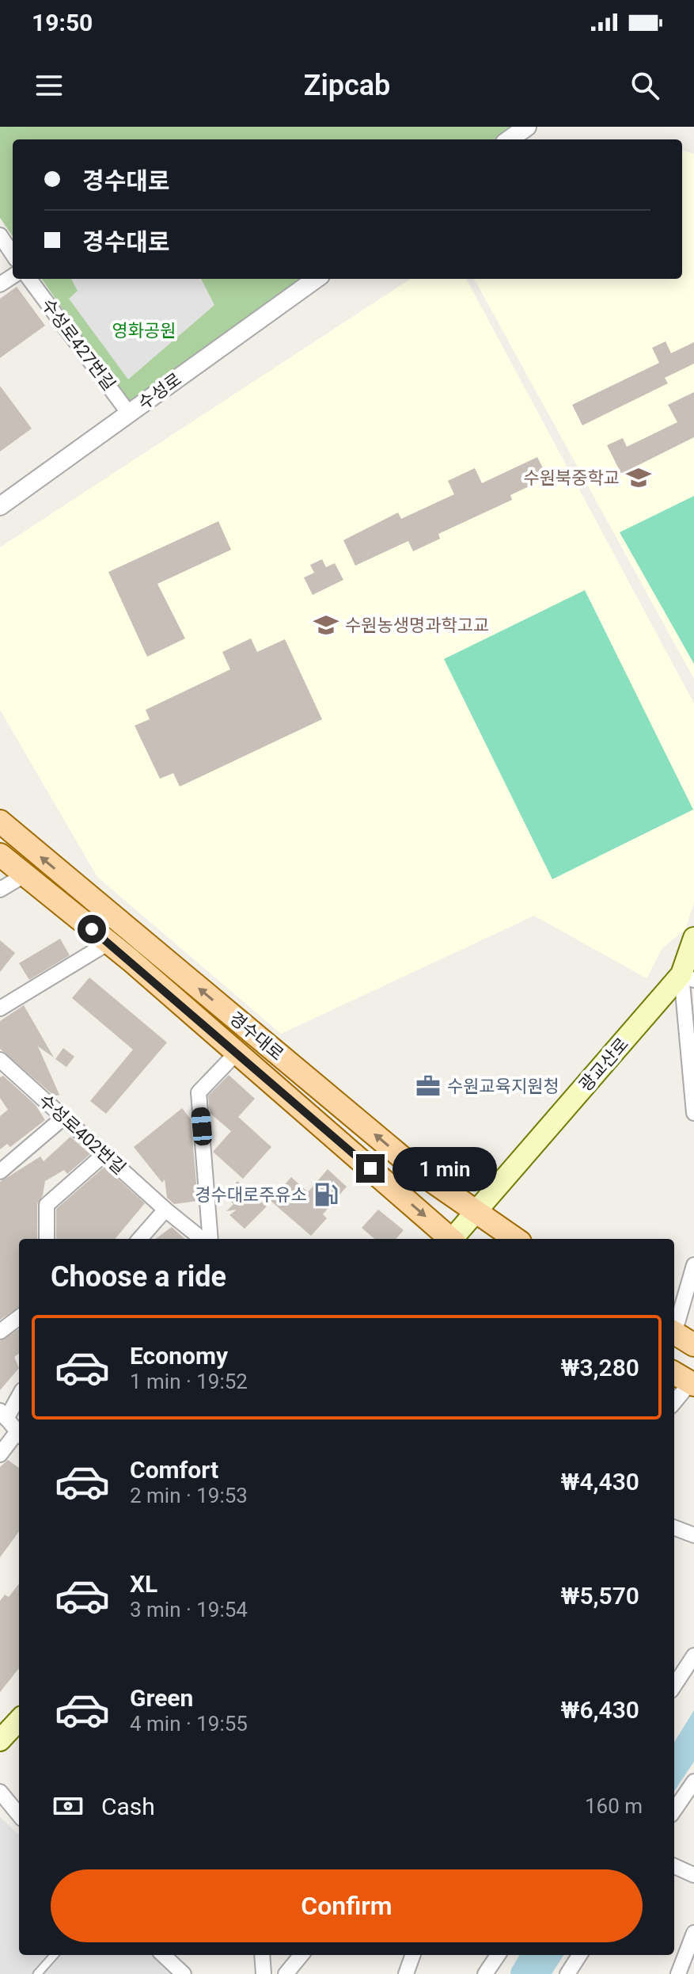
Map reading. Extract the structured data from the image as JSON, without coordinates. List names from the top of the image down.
{
  "streets": {
    "main road": ["경수대로", "광교산로"],
    "street": ["수성로427번길", "수성로", "수성로402번길"]
  },
  "crossings": [
    ["수성로427번길", "수성로"],
    ["경수대로", "광교산로"]
  ],
  "parks": ["영화공원"],
  "places": {
    "school or university": ["수원북중학교", "수원농생명과학고교"],
    "office": ["수원교육지원청"],
    "fuel station": ["경수대로주유소"]
  },
  "page": {
    "status": "19:50",
    "header": "Zipcab",
    "banner": ["경수대로", "경수대로"],
    "bubble": "1 min",
    "heading": "Choose a ride",
    "list": [
      {
        "name": "Economy",
        "note": "1 min · 19:52",
        "value": "₩3,280"
      },
      {
        "name": "Comfort",
        "note": "2 min · 19:53",
        "value": "₩4,430"
      },
      {
        "name": "XL",
        "note": "3 min · 19:54",
        "value": "₩5,570"
      },
      {
        "name": "Green",
        "note": "4 min · 19:55",
        "value": "₩6,430"
      }
    ],
    "pay": ["Cash", "160 m"],
    "buttons": "Confirm"
  }
}
